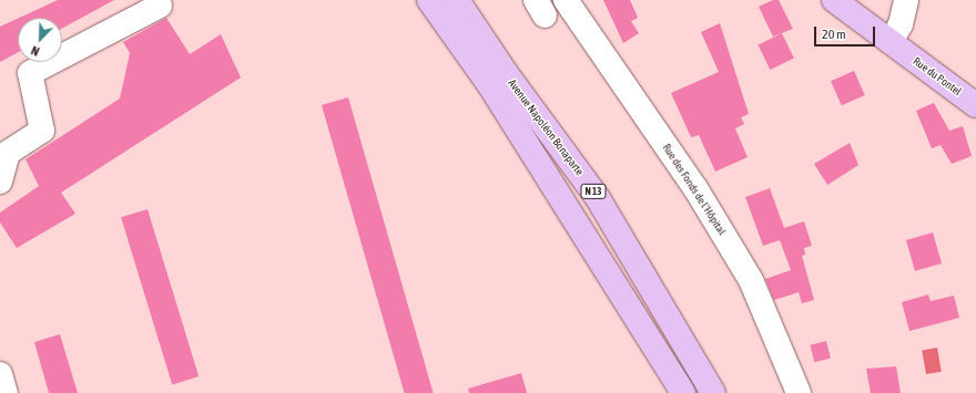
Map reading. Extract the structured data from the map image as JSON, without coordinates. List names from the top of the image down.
{
  "streets": {
    "main road": ["Rue du Pontel", "Avenue Napoléon Bonaparte", "N 13"],
    "street": ["Rue des Fonds de l'Hôpital"]
  },
  "scale_bar": "20 m",
  "north": "bottom left"
}
